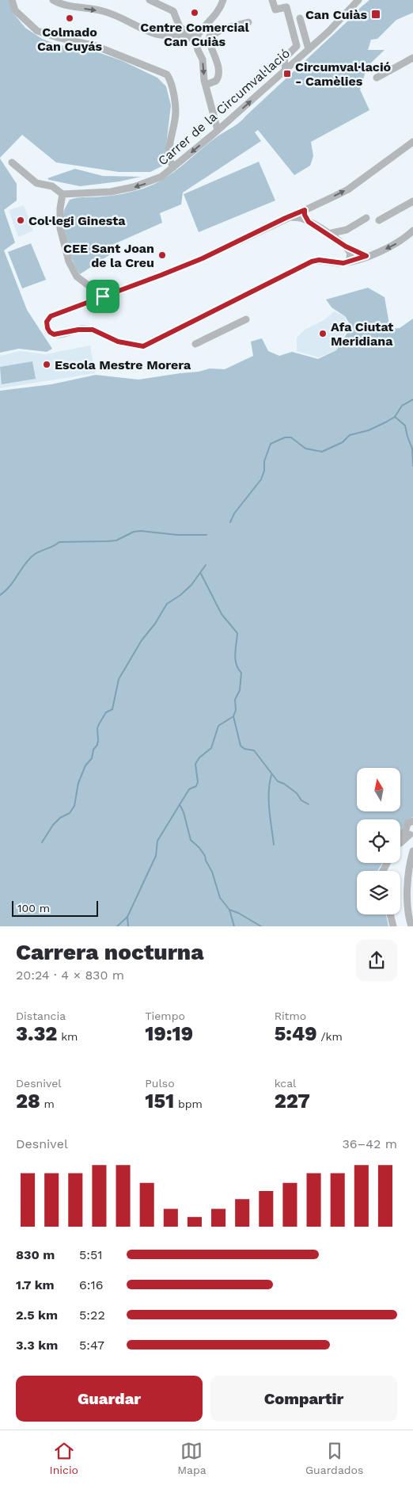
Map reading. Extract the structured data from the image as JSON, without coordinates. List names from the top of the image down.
{
  "streets": {
    "street": ["Carrer de la Circumval·lació"]
  },
  "places": {
    "other": [
      "Centre Comercial Can Cuiàs",
      "Colmado Can Cuyás",
      "Col·legi Ginesta",
      "CEE Sant Joan de la Creu",
      "Afa Ciutat Meridiana",
      "Escola Mestre Morera"
    ],
    "transit": ["Can Cuiàs", "Circumval·lació - Camèlies"]
  },
  "scale_bar": "100 m",
  "north": "top",
  "page": {
    "scale": "100 m",
    "heading": ["Carrera nocturna", "20:24 · 4 × 830 m"],
    "stats": [
      ["Distancia", "3.32 km"],
      ["Tiempo", "19:19"],
      ["Ritmo", "5:49 /km"],
      ["Desnivel", "28 m"],
      ["Pulso", "151 bpm"],
      ["kcal", "227"]
    ],
    "chart": ["Desnivel", "36–42 m"],
    "list": [
      {
        "name": "830 m",
        "note": "5:51"
      },
      {
        "name": "1.7 km",
        "note": "6:16"
      },
      {
        "name": "2.5 km",
        "note": "5:22"
      },
      {
        "name": "3.3 km",
        "note": "5:47"
      }
    ],
    "buttons": ["Guardar", "Compartir"],
    "tabs": ["Inicio", "Mapa", "Guardados"]
  }
}
